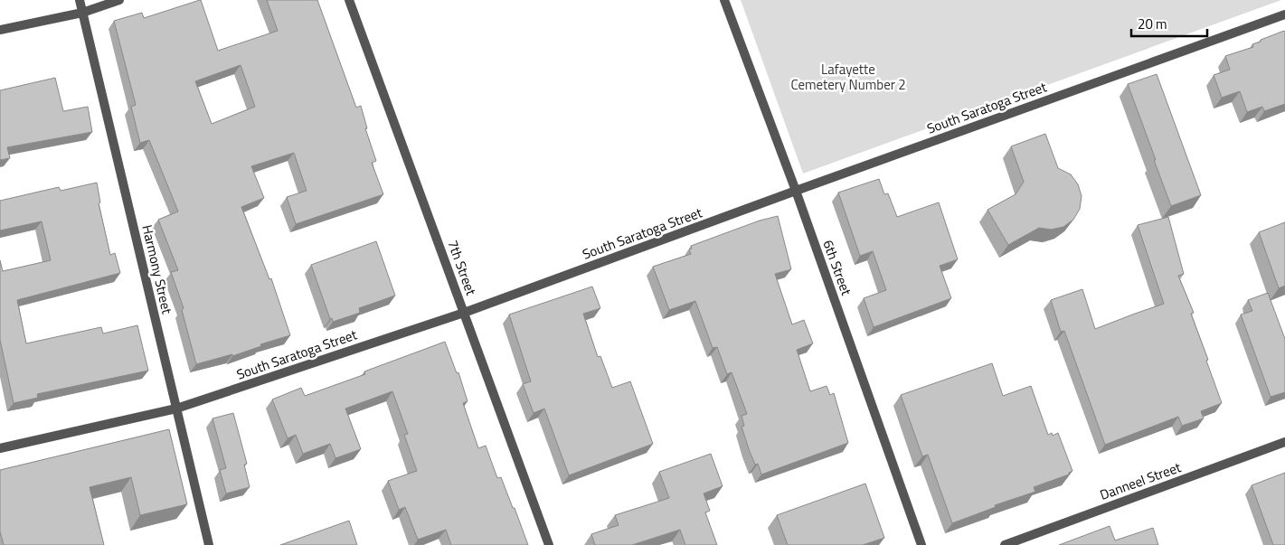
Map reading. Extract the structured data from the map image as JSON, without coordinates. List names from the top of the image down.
{
  "streets": {
    "street": [
      "South Saratoga Street",
      "7th Street",
      "6th Street",
      "Harmony Street",
      "Danneel Street"
    ]
  },
  "crossings": [
    ["South Saratoga Street", "7th Street"],
    ["South Saratoga Street", "6th Street"],
    ["South Saratoga Street", "Harmony Street"]
  ],
  "parks": ["Lafayette Cemetery Number 2"],
  "scale_bar": "20 m"
}
